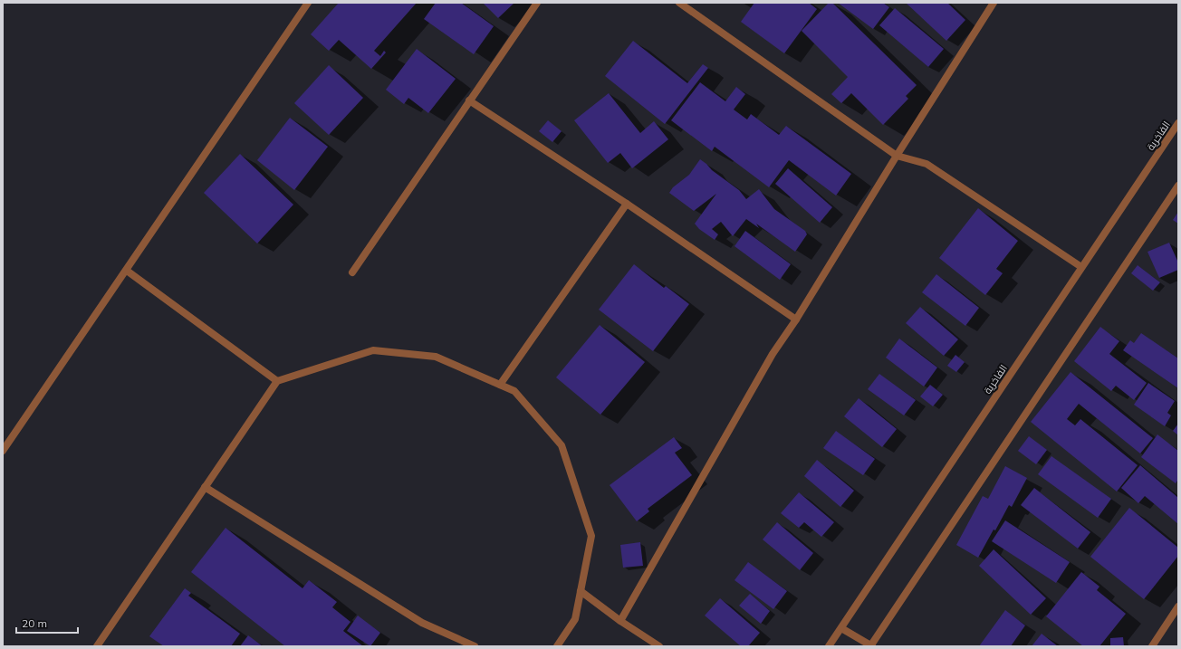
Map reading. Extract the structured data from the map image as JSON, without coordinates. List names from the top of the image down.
{
  "streets": {
    "street": ["الفاخرية"]
  },
  "scale_bar": "20 m"
}
